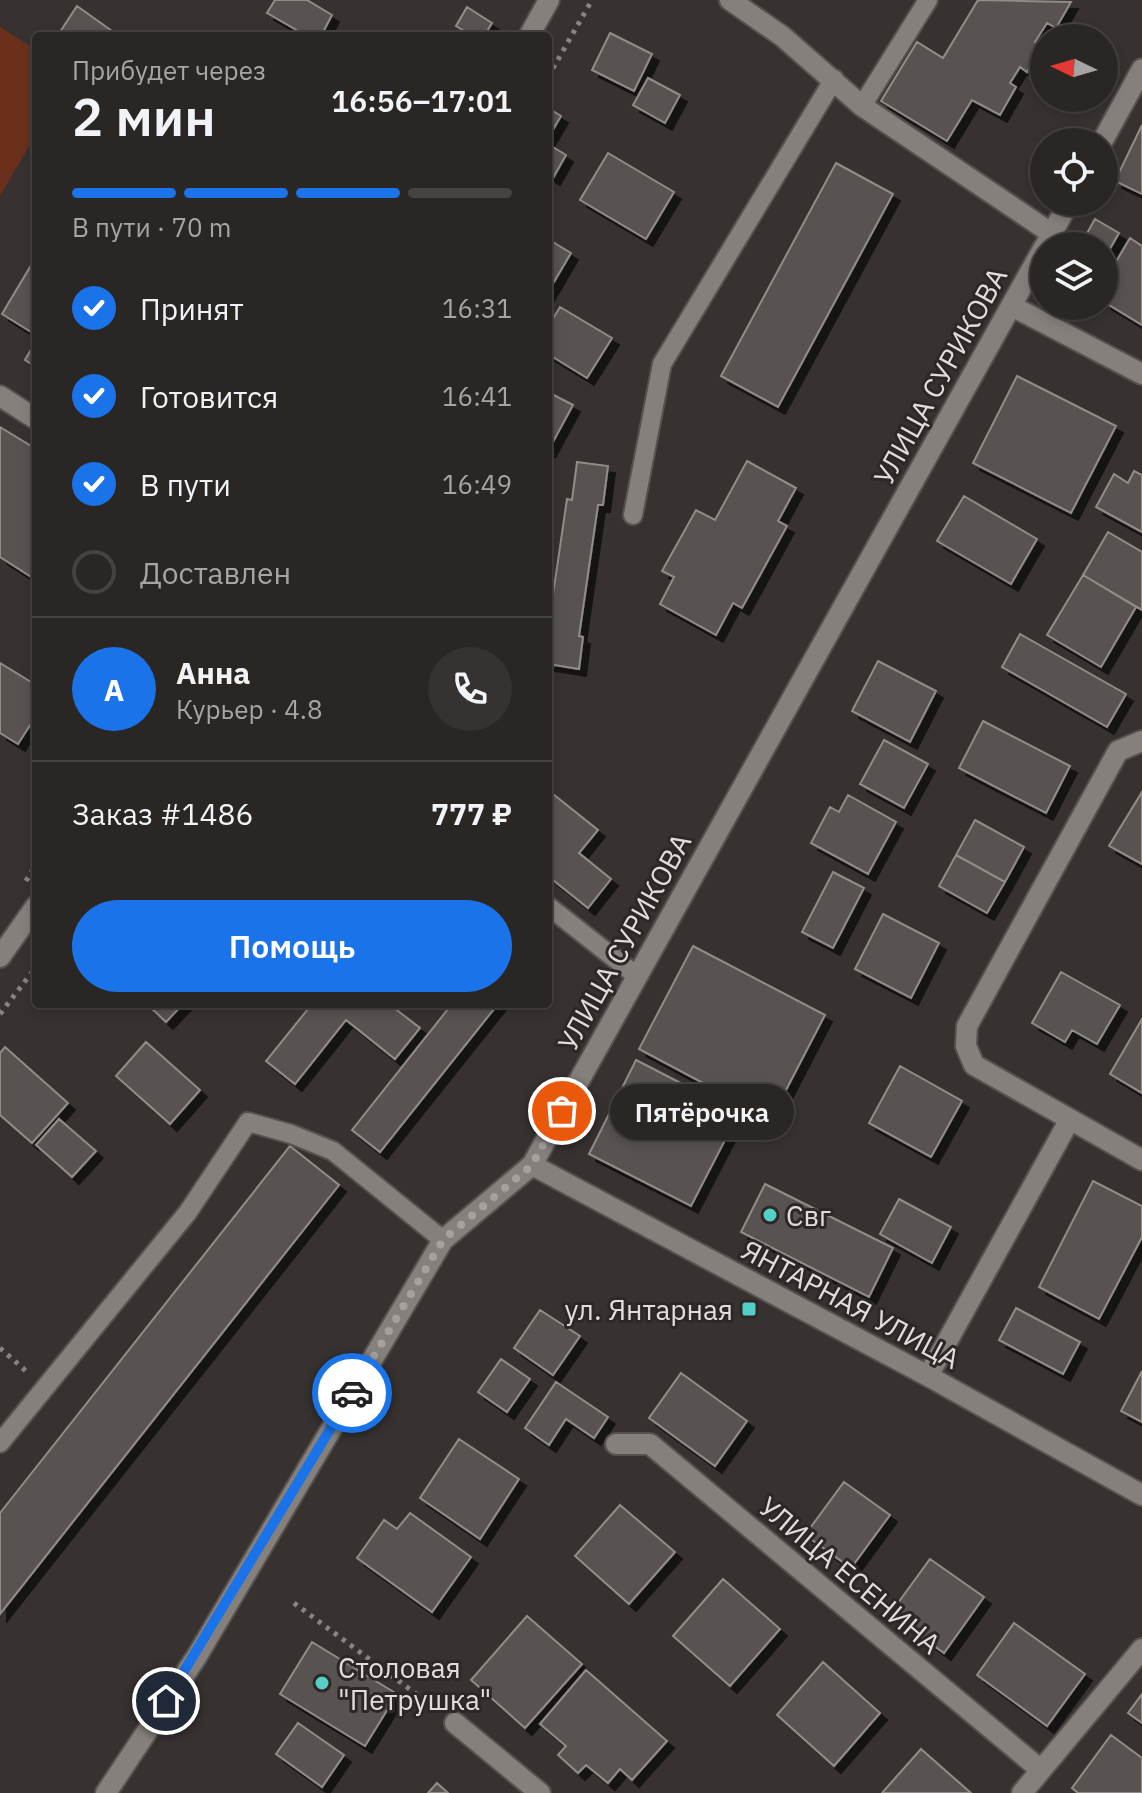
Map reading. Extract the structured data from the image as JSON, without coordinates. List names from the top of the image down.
{
  "streets": {
    "street": ["УЛИЦА СУРИКОВА", "ЯНТАРНАЯ УЛИЦА", "УЛИЦА ЕСЕНИНА"]
  },
  "crossings": [
    ["УЛИЦА СУРИКОВА", "ЯНТАРНАЯ УЛИЦА"]
  ],
  "places": {
    "other": ["Пятёрочка", "Свг", "Столовая \"Петрушка\""],
    "transit": ["ул. Янтарная"]
  },
  "north": "left",
  "page": {
    "heading": ["2 мин", "Прибудет через", "16:56–17:01"],
    "panel": [
      "Анна",
      "Курьер · 4.8",
      "Заказ #1486",
      "777 ₽"
    ],
    "bar": "В пути · 70 m",
    "list": [
      ["Принят", "16:31"],
      ["Готовится", "16:41"],
      ["В пути", "16:49"],
      "Доставлен"
    ],
    "round": "А",
    "buttons": "Помощь",
    "bubble": "Пятёрочка"
  }
}
